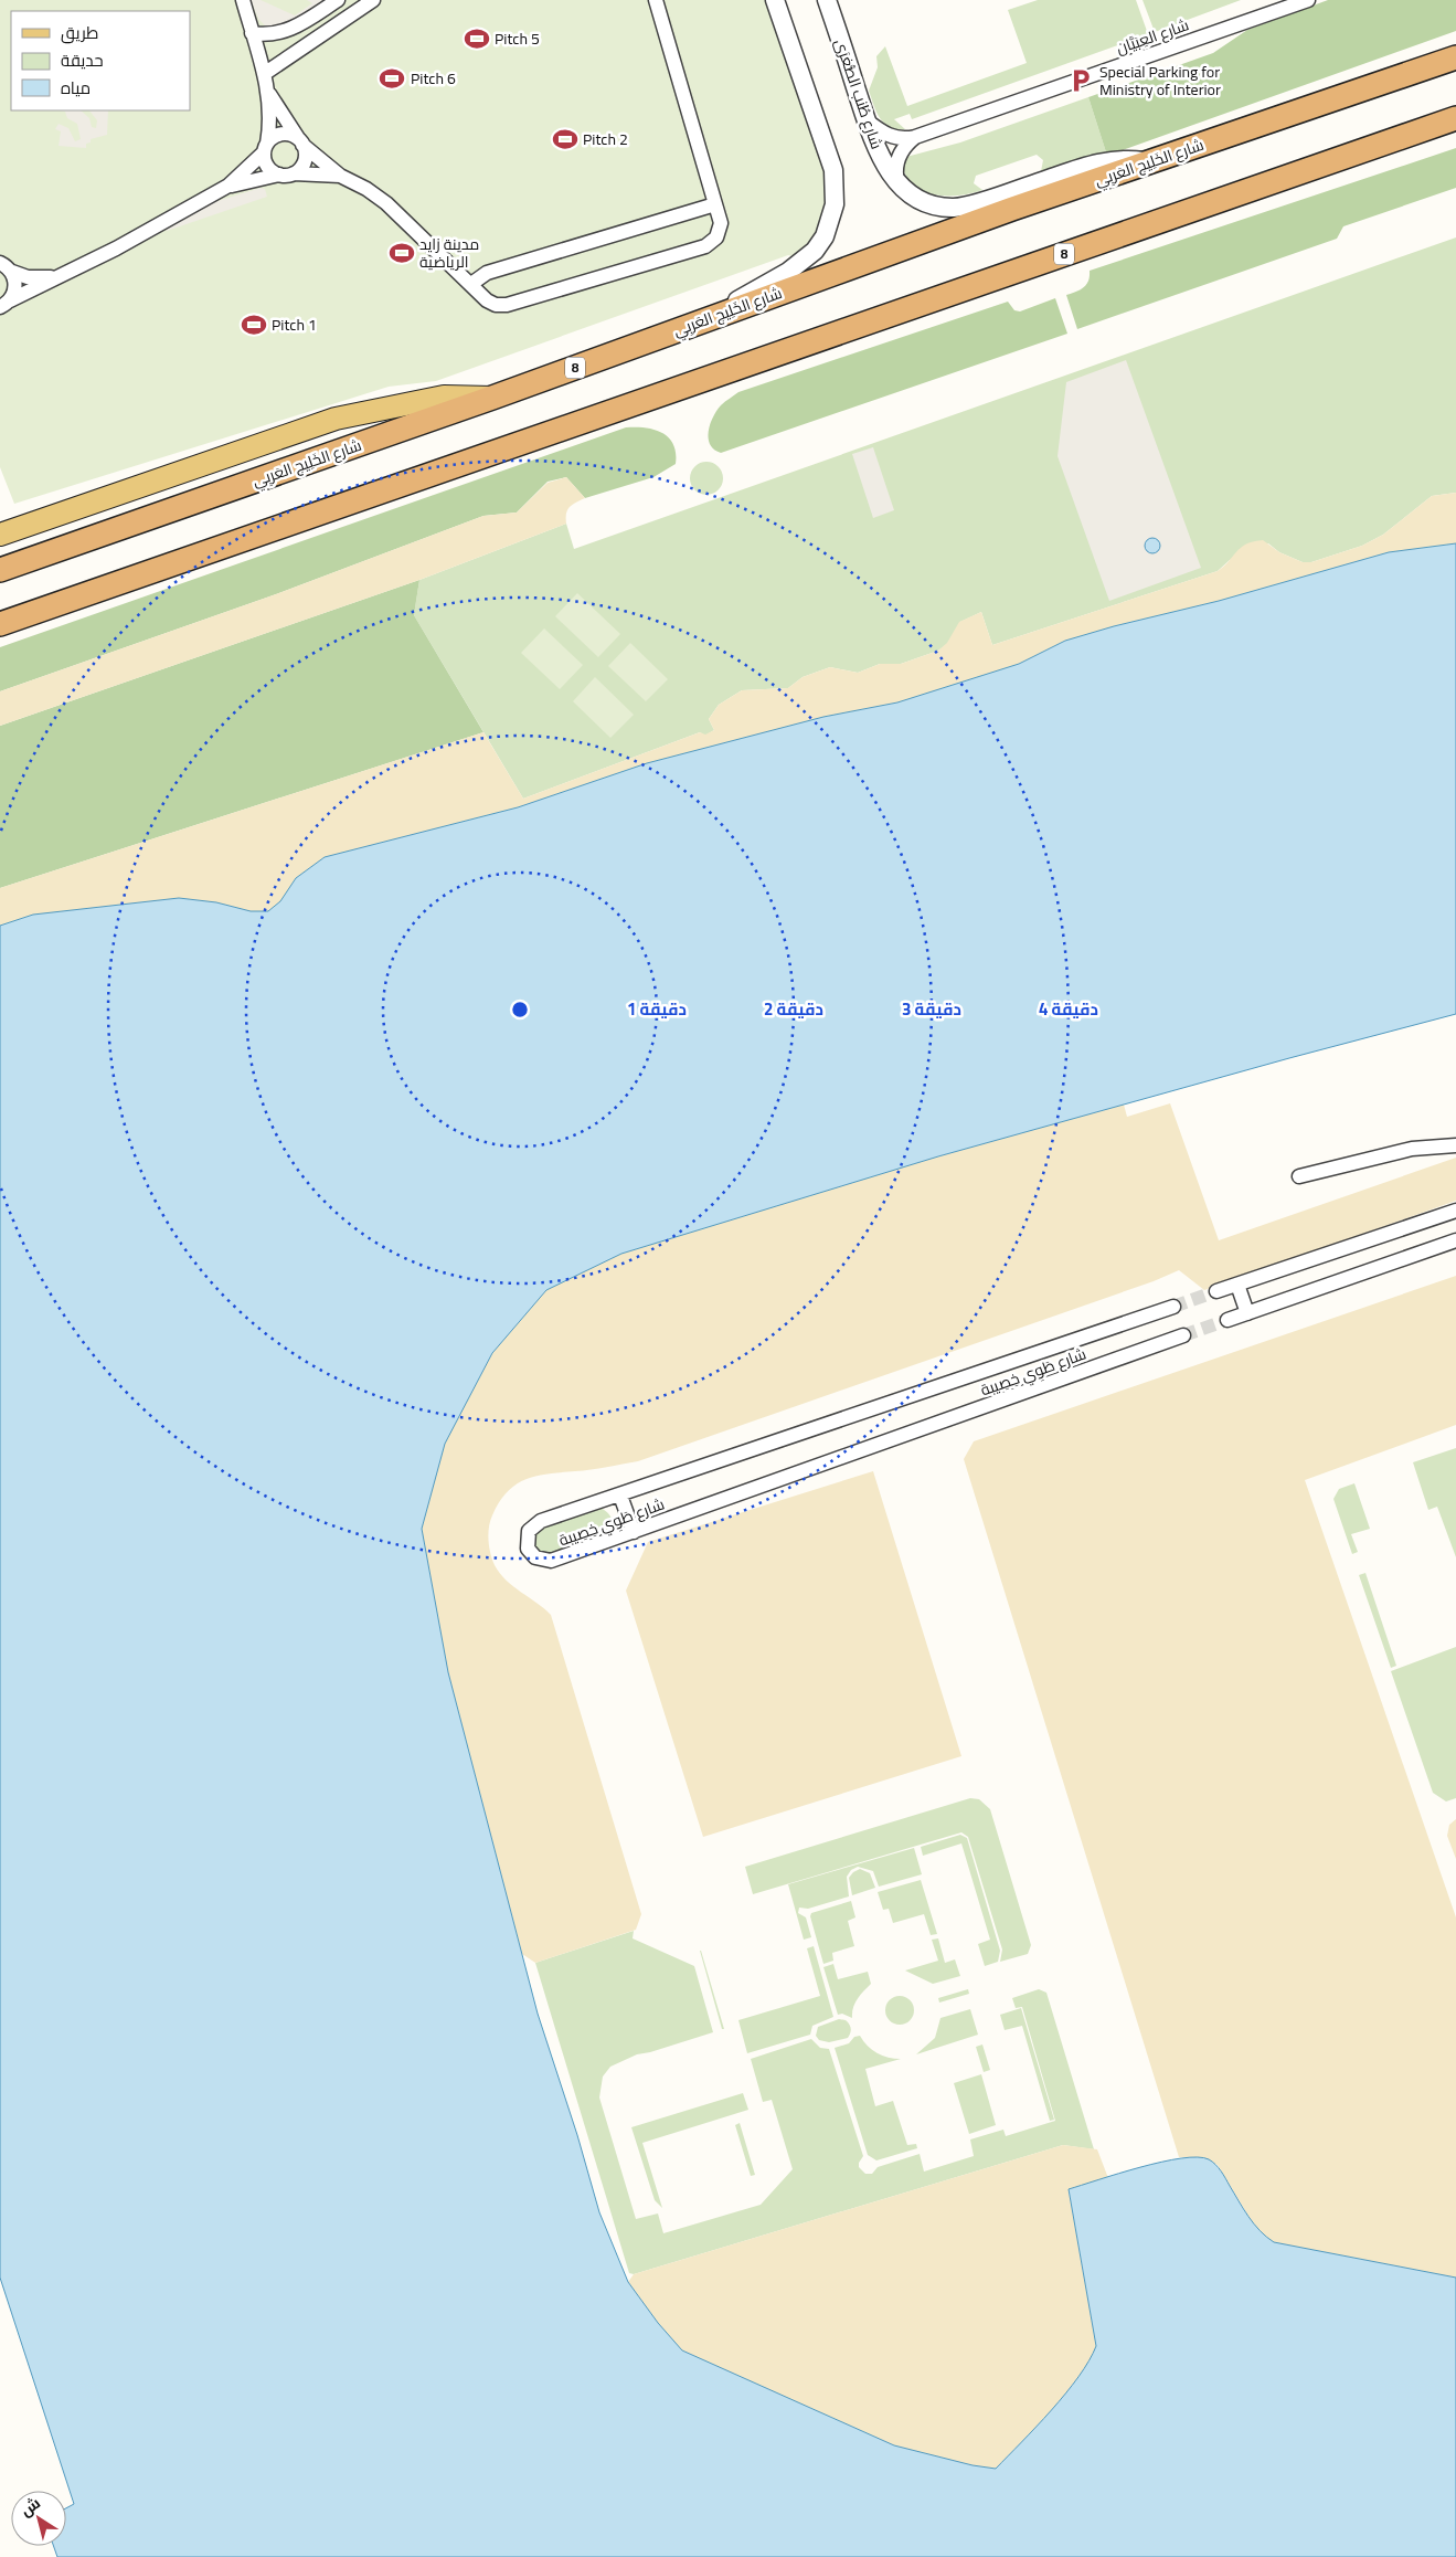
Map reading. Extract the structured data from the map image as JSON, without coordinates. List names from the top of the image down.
{
  "streets": {
    "highway": ["شارع الخَلِيج العَربِي", "8"],
    "street": ["شارع العِبَيَّان", "شارع طُنب الصُّغرَى", "شارع طَوِي خِصِيبة"]
  },
  "crossings": [
    ["شارع العِبَيَّان", "شارع طُنب الصُّغرَى"],
    ["شارع طُنب الصُّغرَى", "شارع الخَلِيج العَربِي"]
  ],
  "places": {
    "sports": [
      "Pitch 5",
      "Pitch 6",
      "Pitch 2",
      "مدينة زايد الرياضية",
      "Pitch 1"
    ],
    "parking": ["Special Parking for Ministry of Interior"]
  },
  "legend": ["طريق", "حديقة", "مياه"],
  "north": "top left",
  "rings": [
    "1 دقيقة",
    "2 دقيقة",
    "3 دقيقة",
    "4 دقيقة"
  ]
}
